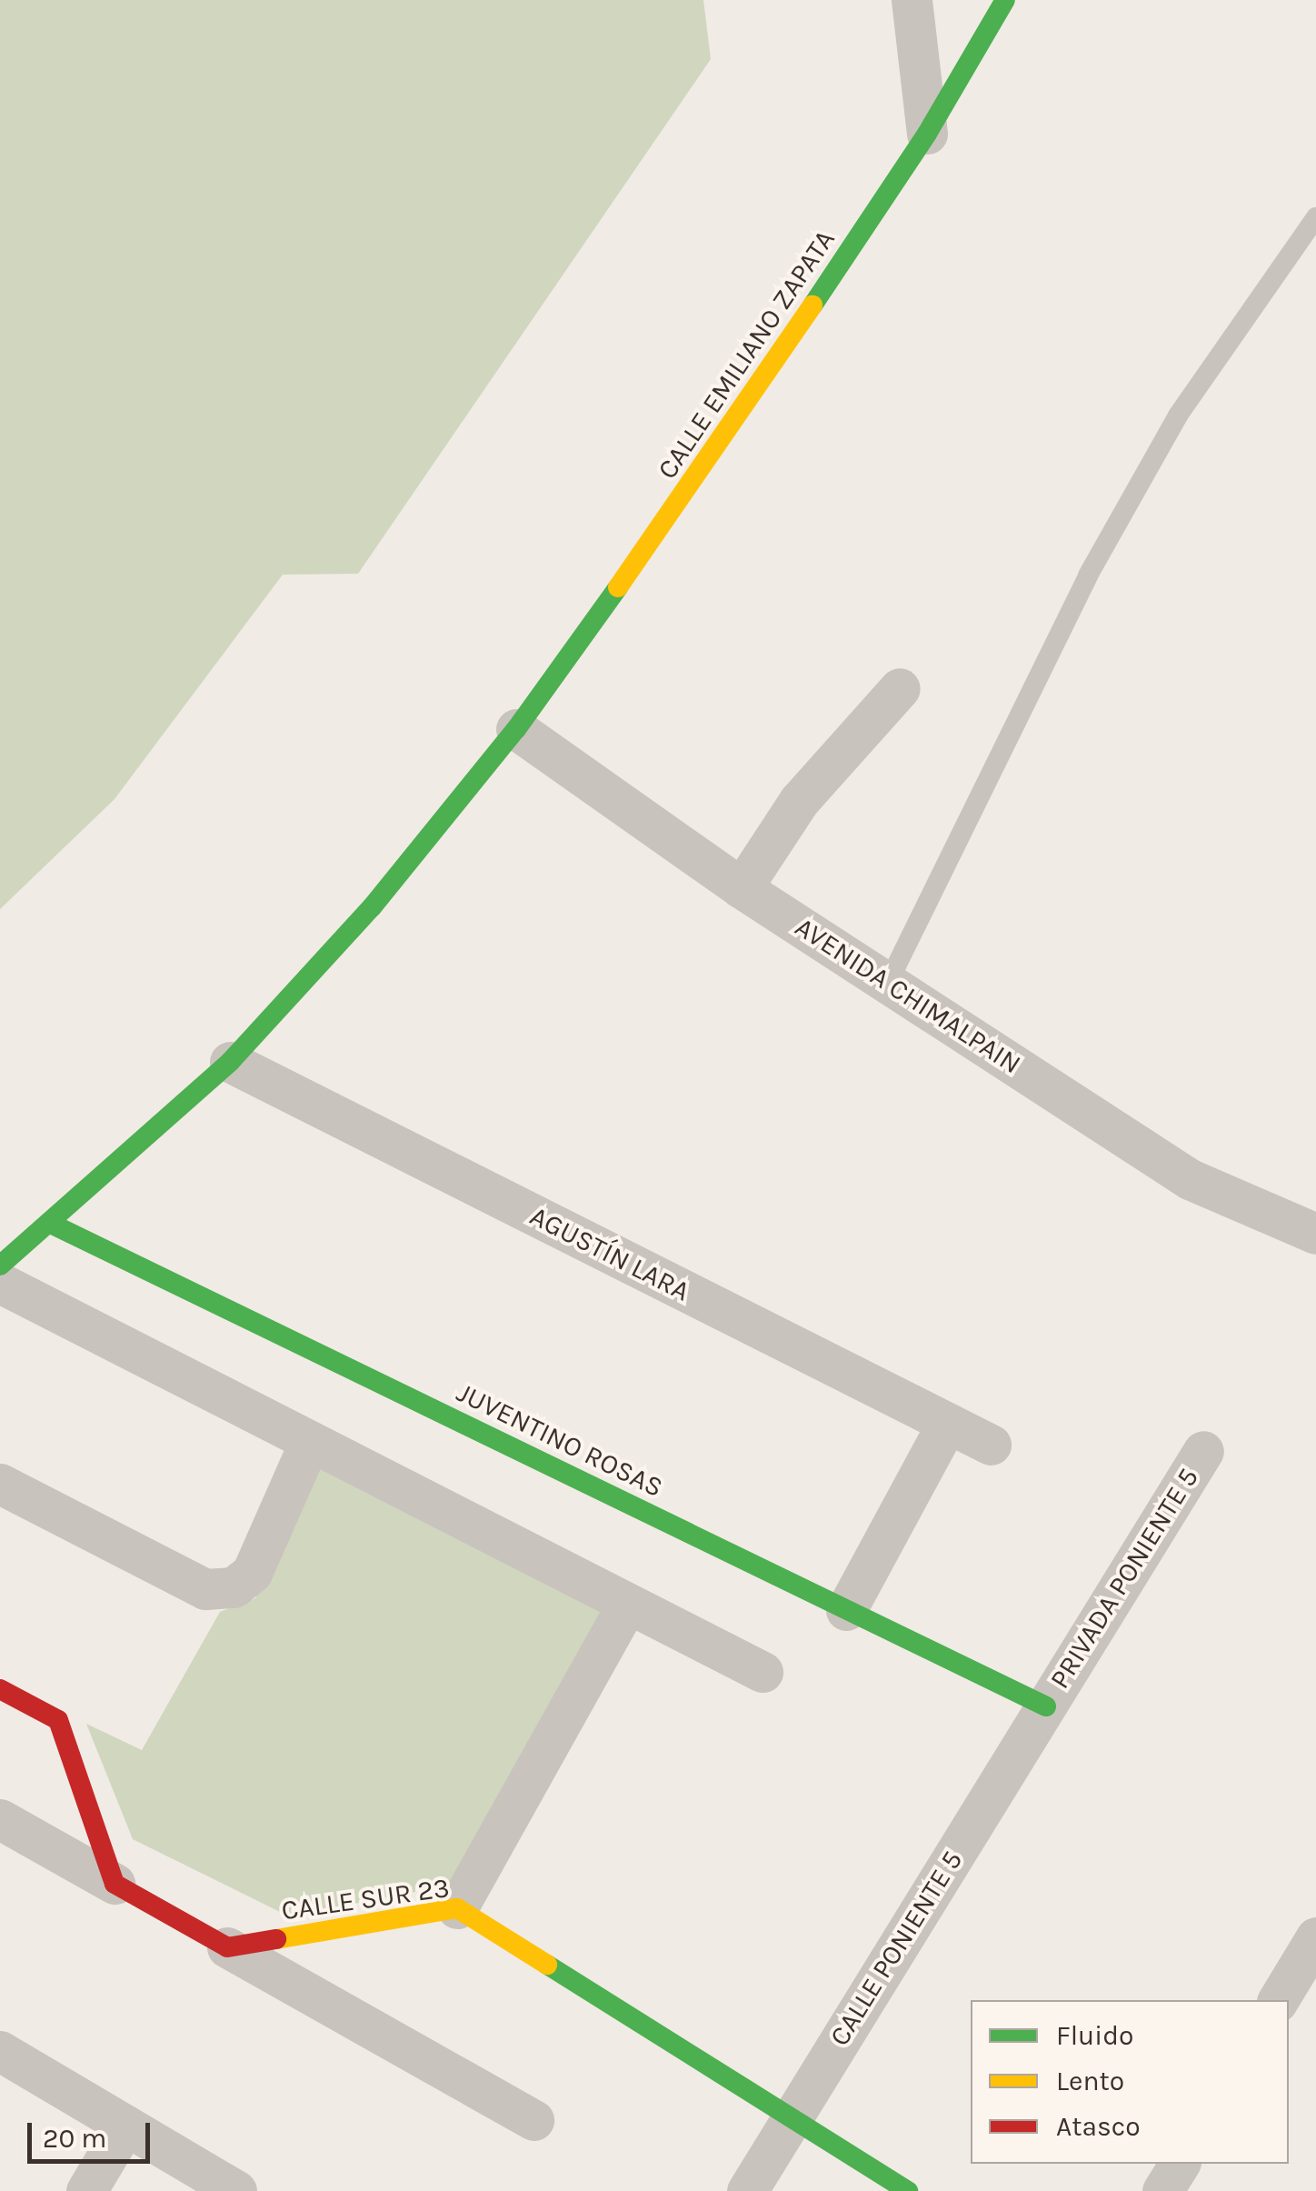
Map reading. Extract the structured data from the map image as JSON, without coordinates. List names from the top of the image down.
{
  "streets": {
    "street": [
      "CALLE EMILIANO ZAPATA",
      "AVENIDA CHIMALPAIN",
      "AGUSTÍN LARA",
      "JUVENTINO ROSAS",
      "PRIVADA PONIENTE 5",
      "CALLE SUR 23",
      "CALLE PONIENTE 5"
    ]
  },
  "crossings": [
    ["CALLE EMILIANO ZAPATA", "AVENIDA CHIMALPAIN"],
    ["CALLE EMILIANO ZAPATA", "AGUSTÍN LARA"],
    ["CALLE EMILIANO ZAPATA", "JUVENTINO ROSAS"],
    ["JUVENTINO ROSAS", "PRIVADA PONIENTE 5"],
    ["JUVENTINO ROSAS", "CALLE PONIENTE 5"],
    ["PRIVADA PONIENTE 5", "CALLE PONIENTE 5"],
    ["CALLE SUR 23", "CALLE PONIENTE 5"]
  ],
  "legend": ["Fluido", "Lento", "Atasco"],
  "scale_bar": "20 m"
}
